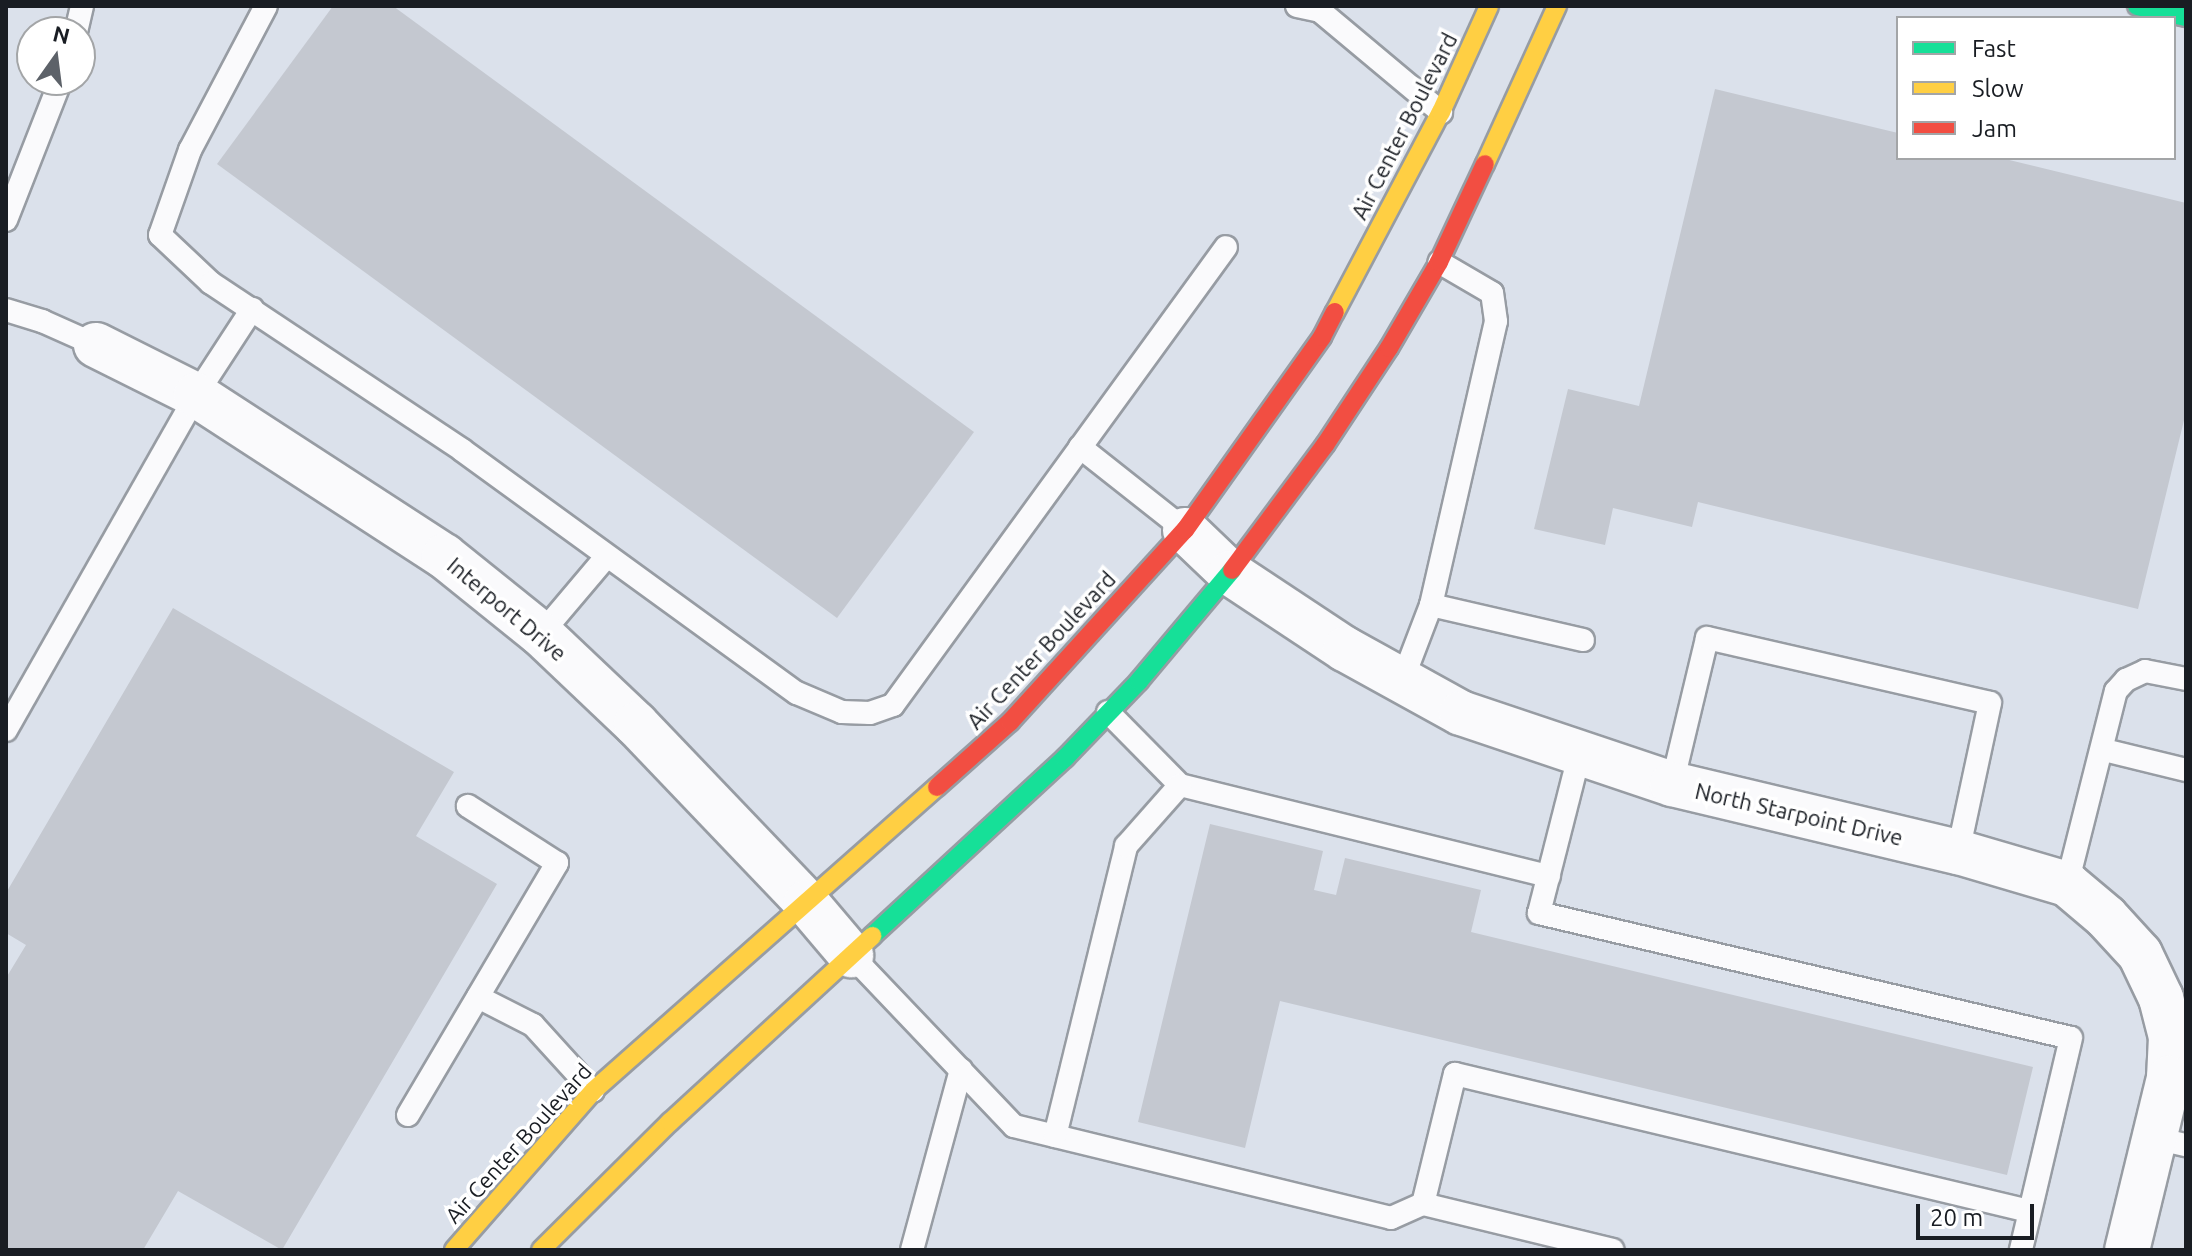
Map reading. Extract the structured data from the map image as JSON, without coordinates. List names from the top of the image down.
{
  "streets": {
    "main road": ["Air Center Boulevard"],
    "street": ["Interport Drive", "North Starpoint Drive"]
  },
  "crossings": [
    ["Air Center Boulevard", "Interport Drive"],
    ["Air Center Boulevard", "North Starpoint Drive"]
  ],
  "legend": ["Fast", "Slow", "Jam"],
  "scale_bar": "20 m",
  "north": "top"
}
